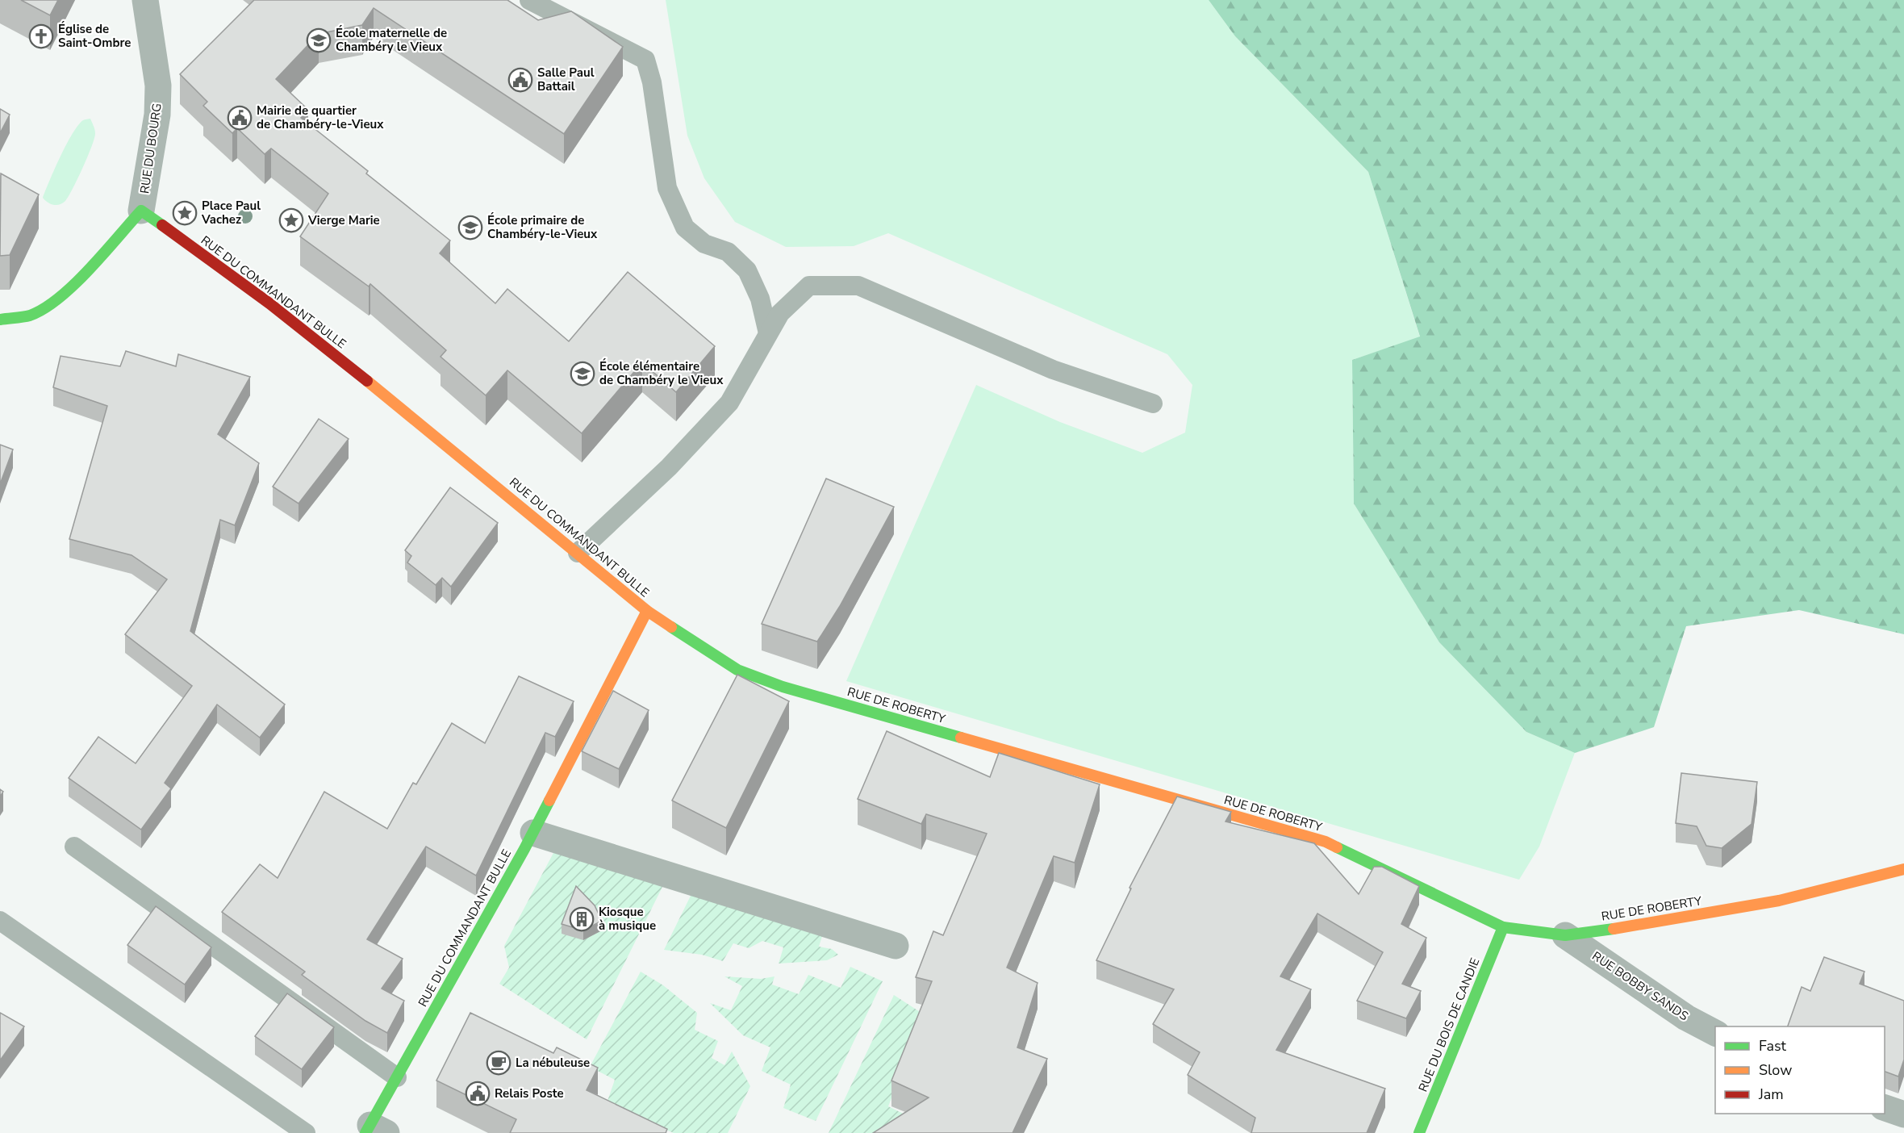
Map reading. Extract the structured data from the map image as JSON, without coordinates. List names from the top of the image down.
{
  "streets": {
    "street": [
      "RUE DU BOURG",
      "RUE DU COMMANDANT BULLE",
      "RUE DE ROBERTY",
      "RUE BOBBY SANDS",
      "RUE DU BOIS DE CANDIE"
    ]
  },
  "crossings": [
    ["RUE DU BOURG", "RUE DU COMMANDANT BULLE"],
    ["RUE DU COMMANDANT BULLE", "RUE DE ROBERTY"],
    ["RUE DE ROBERTY", "RUE BOBBY SANDS"],
    ["RUE DE ROBERTY", "RUE DU BOIS DE CANDIE"]
  ],
  "places": {
    "church": ["Église de Saint-Ombre"],
    "school or university": ["École maternelle de Chambéry le Vieux", "École primaire de Chambéry-le-Vieux", "École élémentaire de Chambéry le Vieux"],
    "public building": ["Salle Paul Battail", "Mairie de quartier de Chambéry-le-Vieux", "Relais Poste"],
    "place": ["Place Paul Vachez", "Vierge Marie"],
    "building": ["Kiosque à musique"],
    "cafe": ["La nébuleuse"]
  },
  "legend": ["Fast", "Slow", "Jam"]
}
